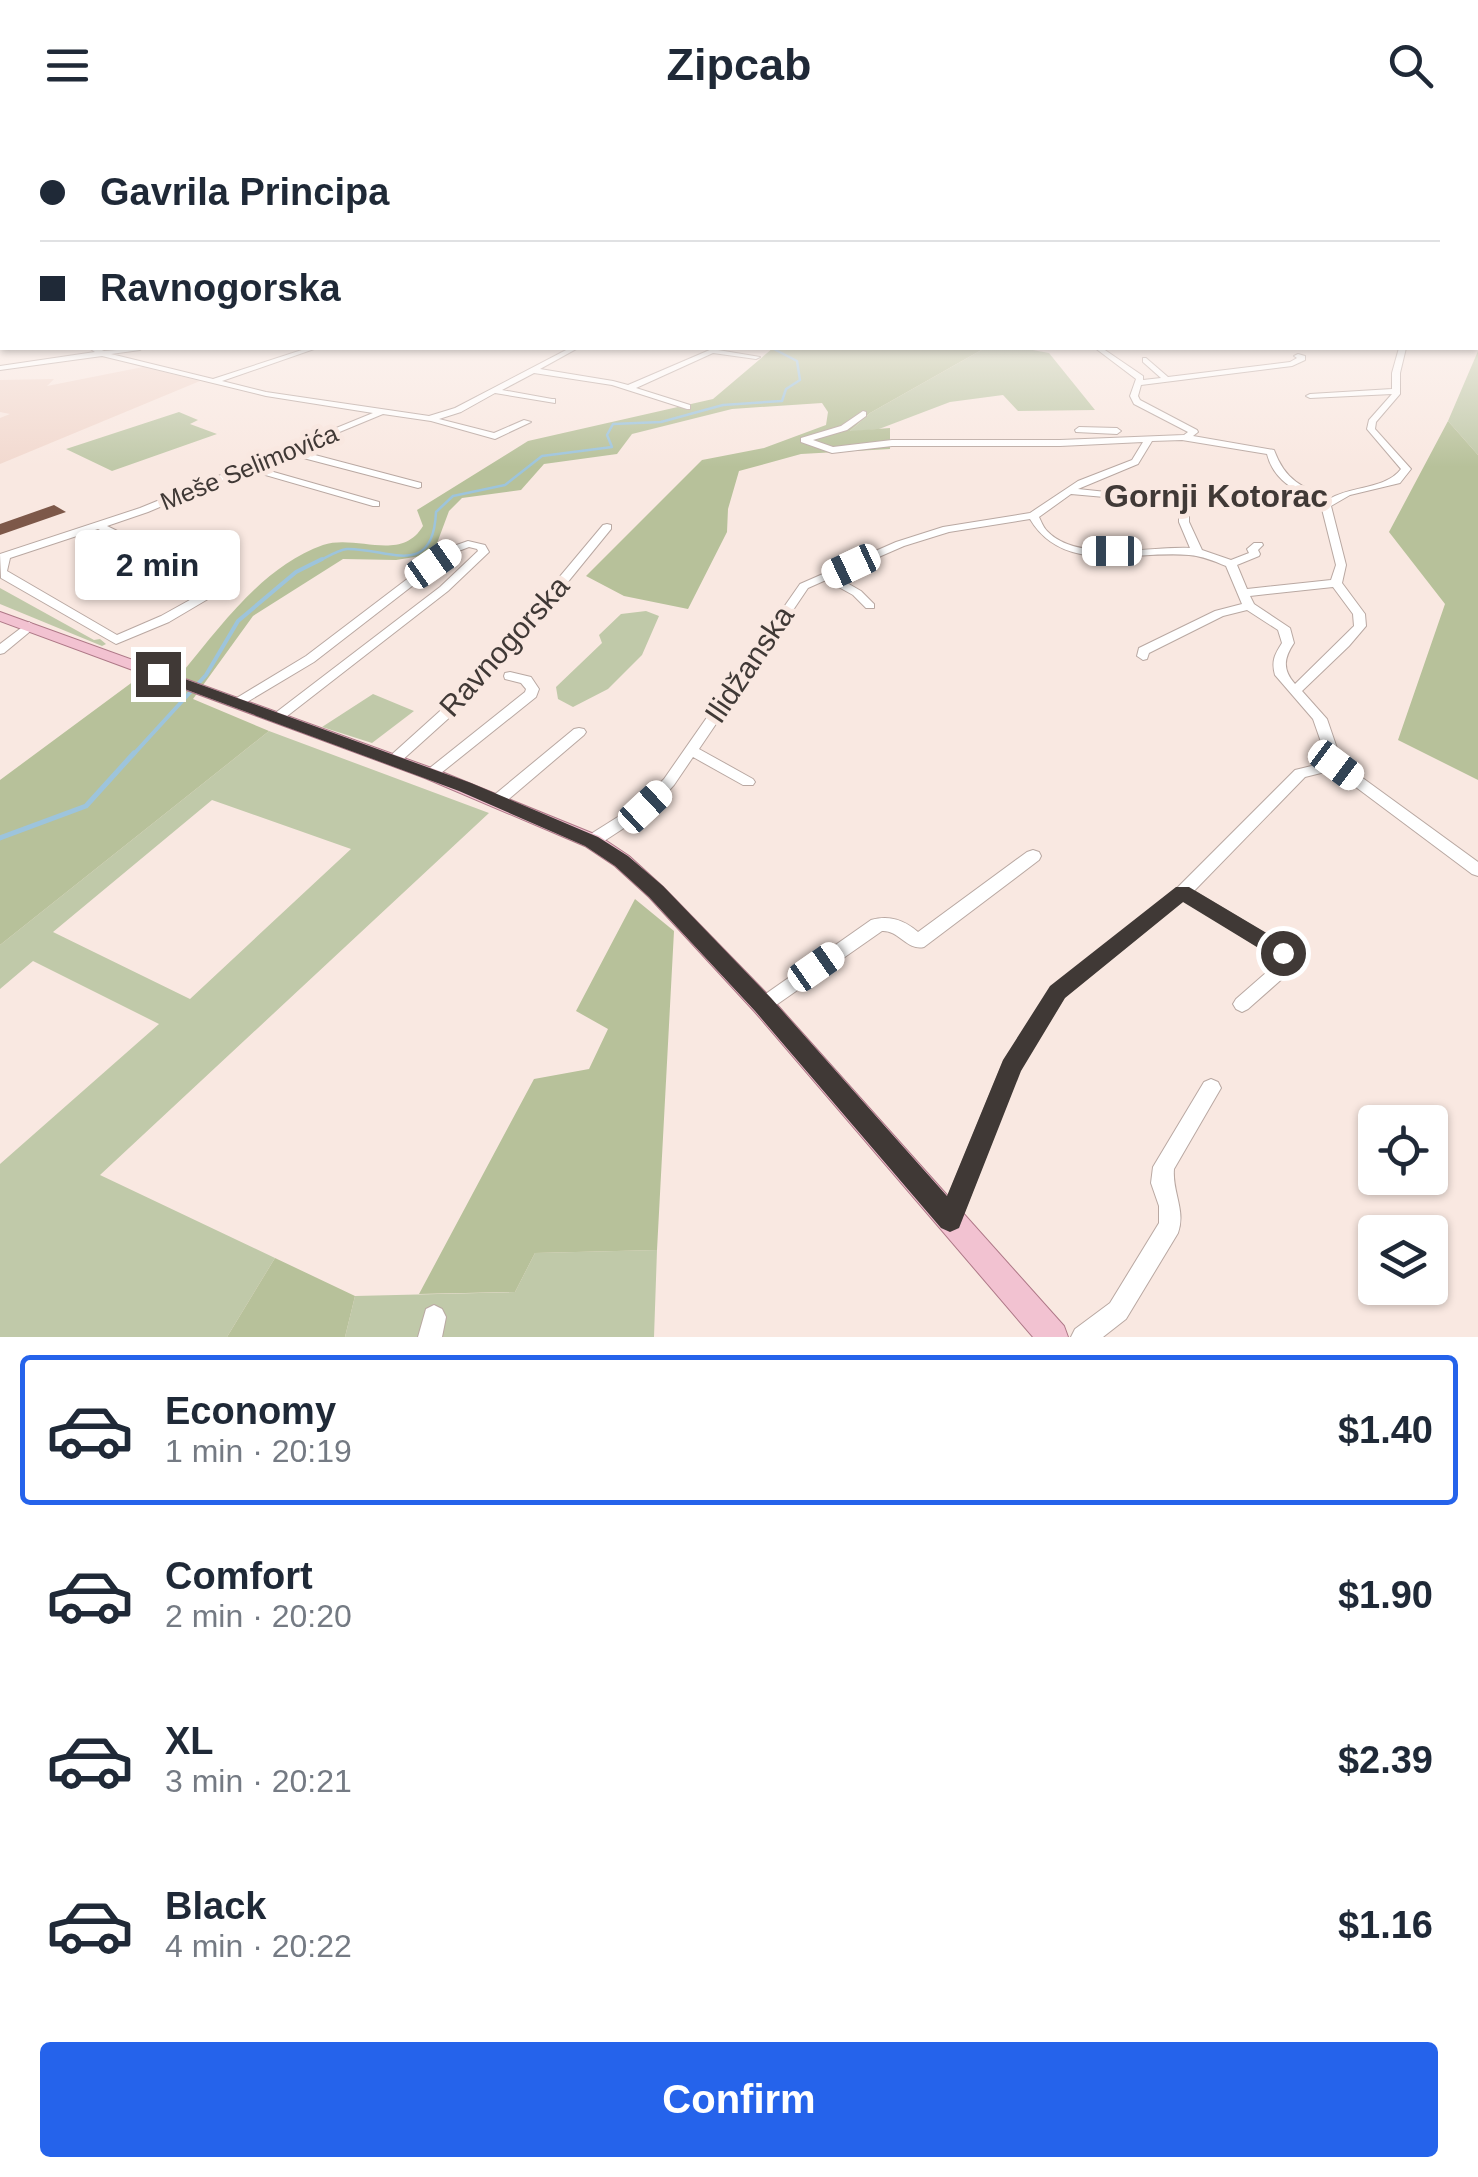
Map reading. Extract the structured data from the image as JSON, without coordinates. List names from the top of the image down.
{
  "streets": {
    "street": ["Meše Selimovića", "Ravnogorska", "Ilidžanska"]
  },
  "districts": ["Gornji Kotorac"],
  "page": {
    "header": "Zipcab",
    "banner": ["Gavrila Principa", "Ravnogorska"],
    "bubble": "2 min",
    "list": [
      {
        "name": "Economy",
        "note": "1 min · 20:19",
        "value": "$1.40"
      },
      {
        "name": "Comfort",
        "note": "2 min · 20:20",
        "value": "$1.90"
      },
      {
        "name": "XL",
        "note": "3 min · 20:21",
        "value": "$2.39"
      },
      {
        "name": "Black",
        "note": "4 min · 20:22",
        "value": "$1.16"
      }
    ],
    "buttons": "Confirm"
  }
}
